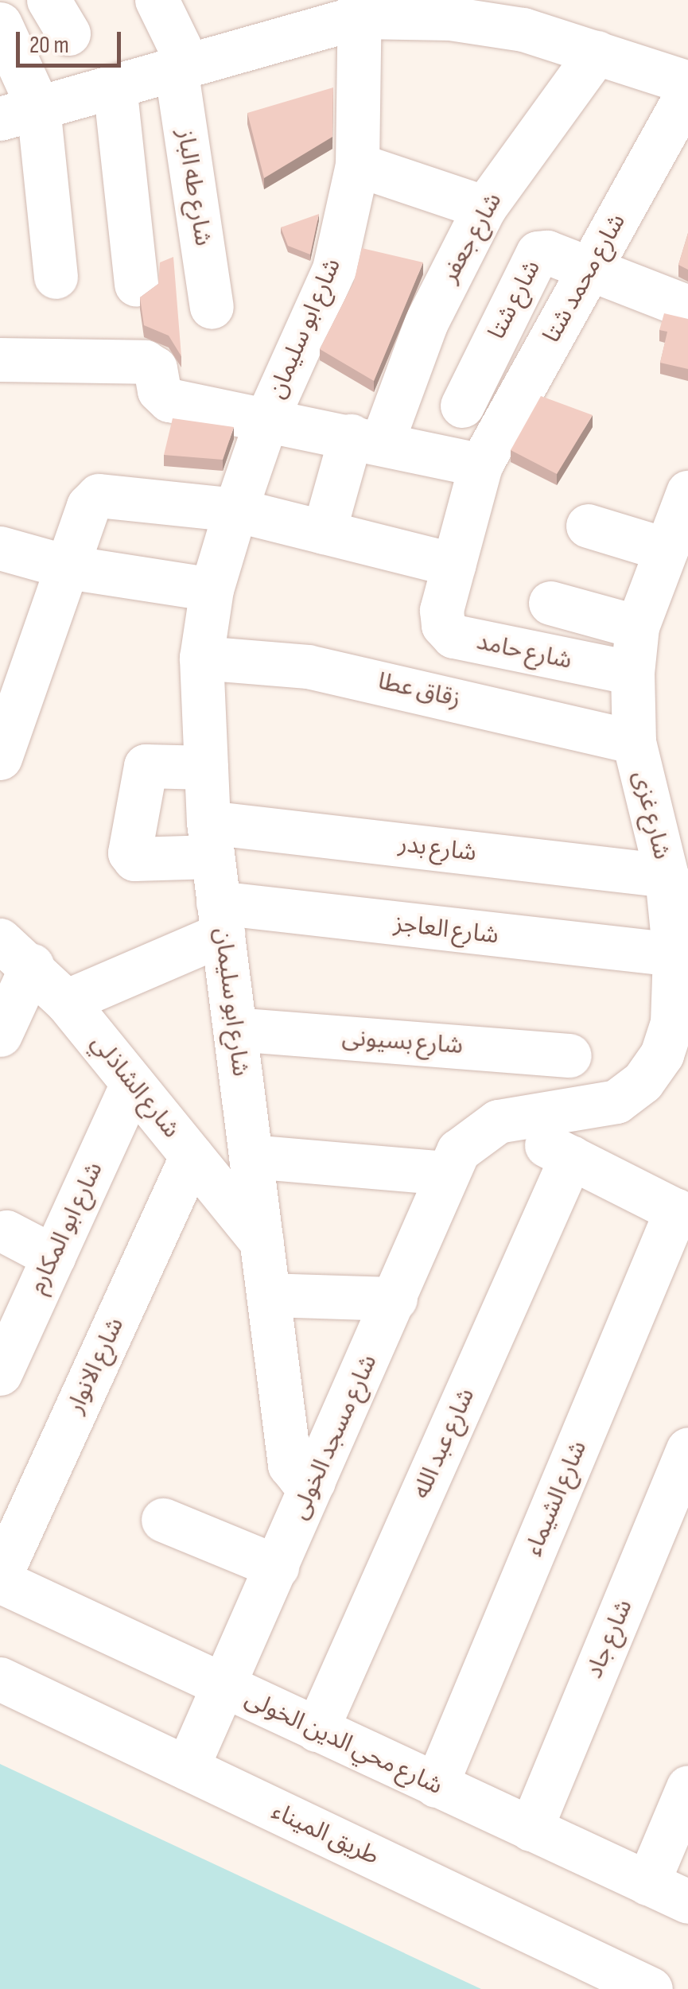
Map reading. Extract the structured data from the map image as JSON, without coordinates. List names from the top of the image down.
{
  "streets": {
    "street": [
      "شارع طه الباز",
      "شارع جعفر",
      "شارع محمد شتا",
      "شارع شتا",
      "شارع ابو سليمان",
      "شارع حامد",
      "زقاق عطا",
      "شارع غزى",
      "شارع بدر",
      "شارع العاجز",
      "شارع بسيونى",
      "شارع الشاذلي",
      "شارع ابو المكارم",
      "شارع الانوار",
      "شارع مسجد الخولى",
      "شارع عبد الله",
      "شارع الشيماء",
      "شارع جاد",
      "شارع محي الدين الخولى",
      "طريق الميناء"
    ]
  },
  "crossings": [
    ["شارع محمد شتا", "شارع شتا"],
    ["شارع محمد شتا", "شارع حامد"],
    ["شارع ابو سليمان", "زقاق عطا"],
    ["شارع ابو سليمان", "شارع بدر"],
    ["شارع ابو سليمان", "شارع العاجز"],
    ["شارع ابو سليمان", "شارع بسيونى"],
    ["شارع ابو سليمان", "شارع الشاذلي"],
    ["شارع ابو سليمان", "شارع مسجد الخولى"],
    ["شارع حامد", "شارع غزى"],
    ["زقاق عطا", "شارع غزى"],
    ["شارع غزى", "شارع بدر"],
    ["شارع غزى", "شارع العاجز"],
    ["شارع غزى", "شارع مسجد الخولى"],
    ["شارع الشاذلي", "شارع ابو المكارم"],
    ["شارع الشاذلي", "شارع الانوار"],
    ["شارع الانوار", "شارع محي الدين الخولى"],
    ["شارع مسجد الخولى", "شارع محي الدين الخولى"],
    ["شارع مسجد الخولى", "طريق الميناء"],
    ["شارع عبد الله", "شارع محي الدين الخولى"],
    ["شارع الشيماء", "شارع محي الدين الخولى"],
    ["شارع جاد", "شارع محي الدين الخولى"]
  ],
  "scale_bar": "20 m"
}
